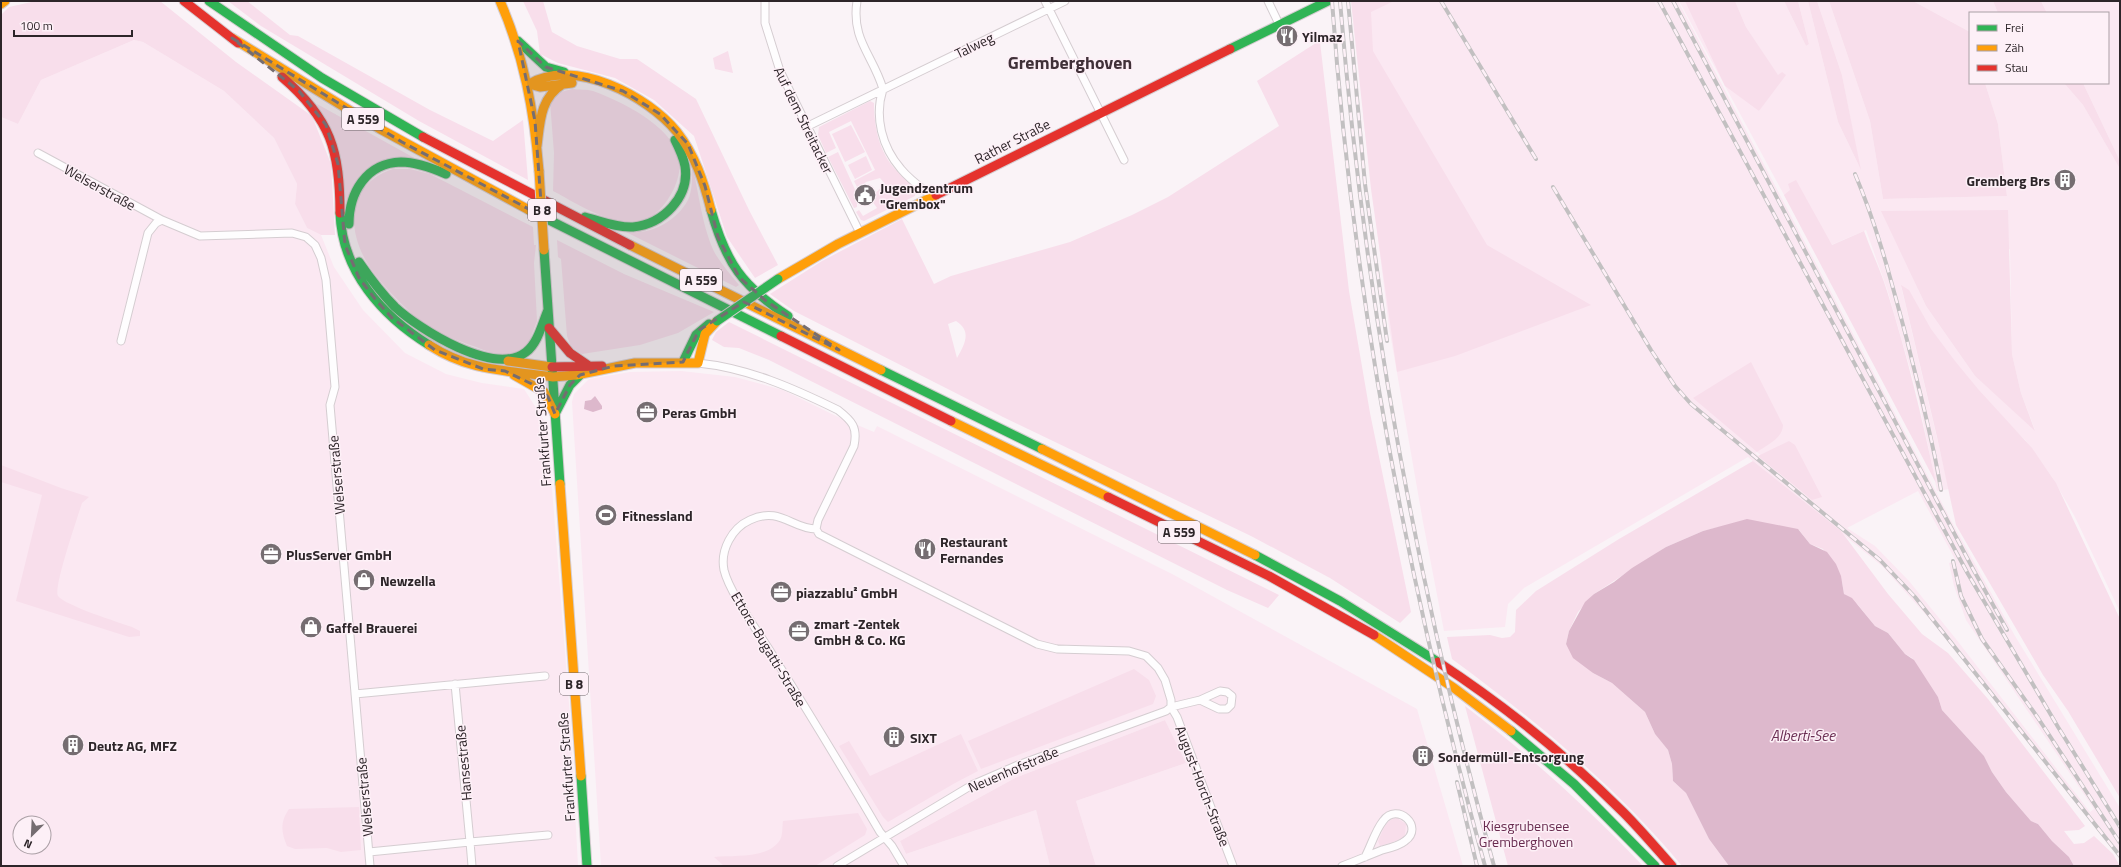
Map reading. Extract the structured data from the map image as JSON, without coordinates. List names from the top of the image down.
{
  "streets": {
    "main road": [
      "A 559",
      "Rather Straße",
      "B 8",
      "Frankfurter Straße"
    ],
    "street": [
      "Talweg",
      "Auf dem Streitacker",
      "Welserstraße",
      "Ettore-Bugatti-Straße",
      "Hansestraße",
      "Neuenhofstraße",
      "August-Horch-Straße"
    ]
  },
  "crossings": [
    ["Talweg", "Auf dem Streitacker"],
    ["Auf dem Streitacker", "Rather Straße"],
    ["Ettore-Bugatti-Straße", "Neuenhofstraße"],
    ["Ettore-Bugatti-Straße", "August-Horch-Straße"],
    ["Neuenhofstraße", "August-Horch-Straße"]
  ],
  "districts": ["Gremberghoven"],
  "water": ["Alberti-See"],
  "parks": ["Kiesgrubensee Gremberghoven"],
  "places": {
    "restaurant": ["Yilmaz", "Restaurant Fernandes"],
    "building": [
      "Gremberg Brs",
      "SIXT",
      "Deutz AG, MFZ",
      "Sondermüll-Entsorgung"
    ],
    "public building": ["Jugendzentrum \"Grembox\""],
    "office": [
      "Peras GmbH",
      "PlusServer GmbH",
      "piazzablu² GmbH",
      "zmart -Zentek GmbH & Co. KG"
    ],
    "sports": ["Fitnessland"],
    "shop": ["Newzella", "Gaffel Brauerei"]
  },
  "legend": ["Frei", "Zäh", "Stau"],
  "scale_bar": "100 m",
  "north": "bottom left"
}
